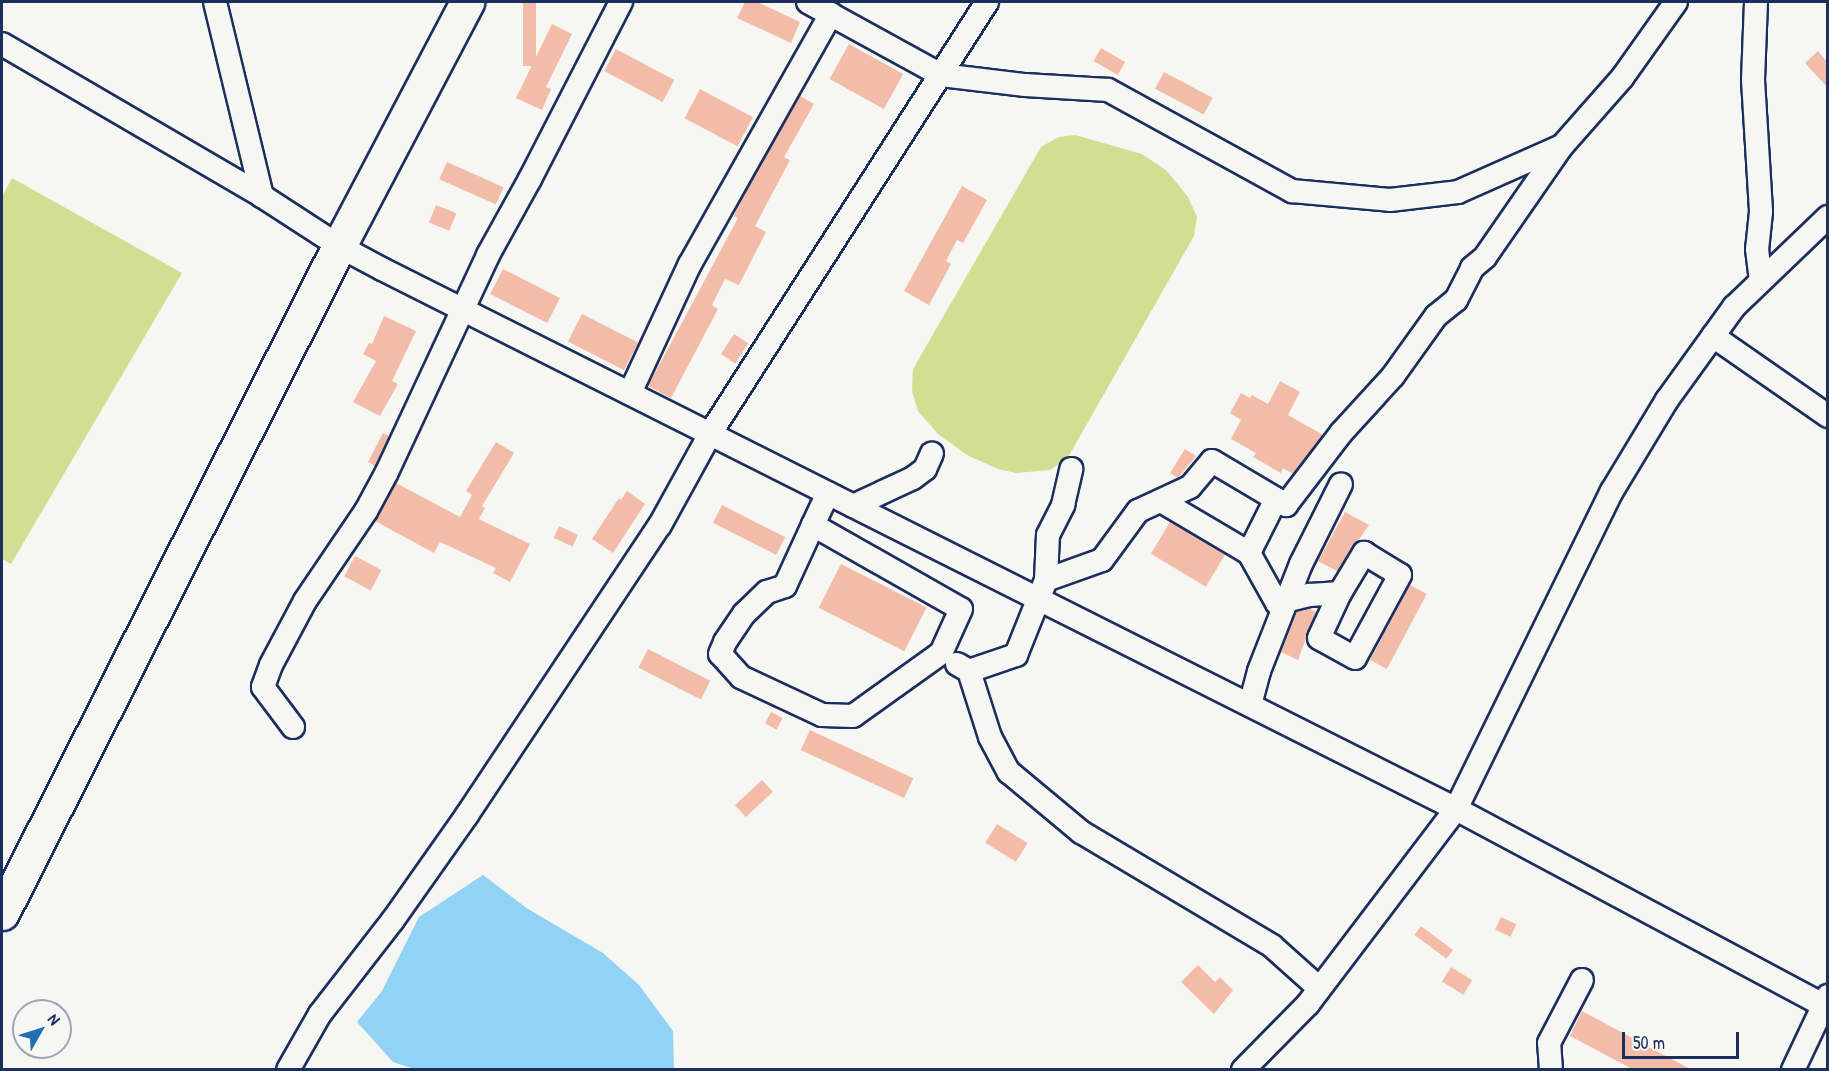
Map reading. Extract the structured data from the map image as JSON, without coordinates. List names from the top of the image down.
{
  "scale_bar": "50 m",
  "north": "top right"
}
